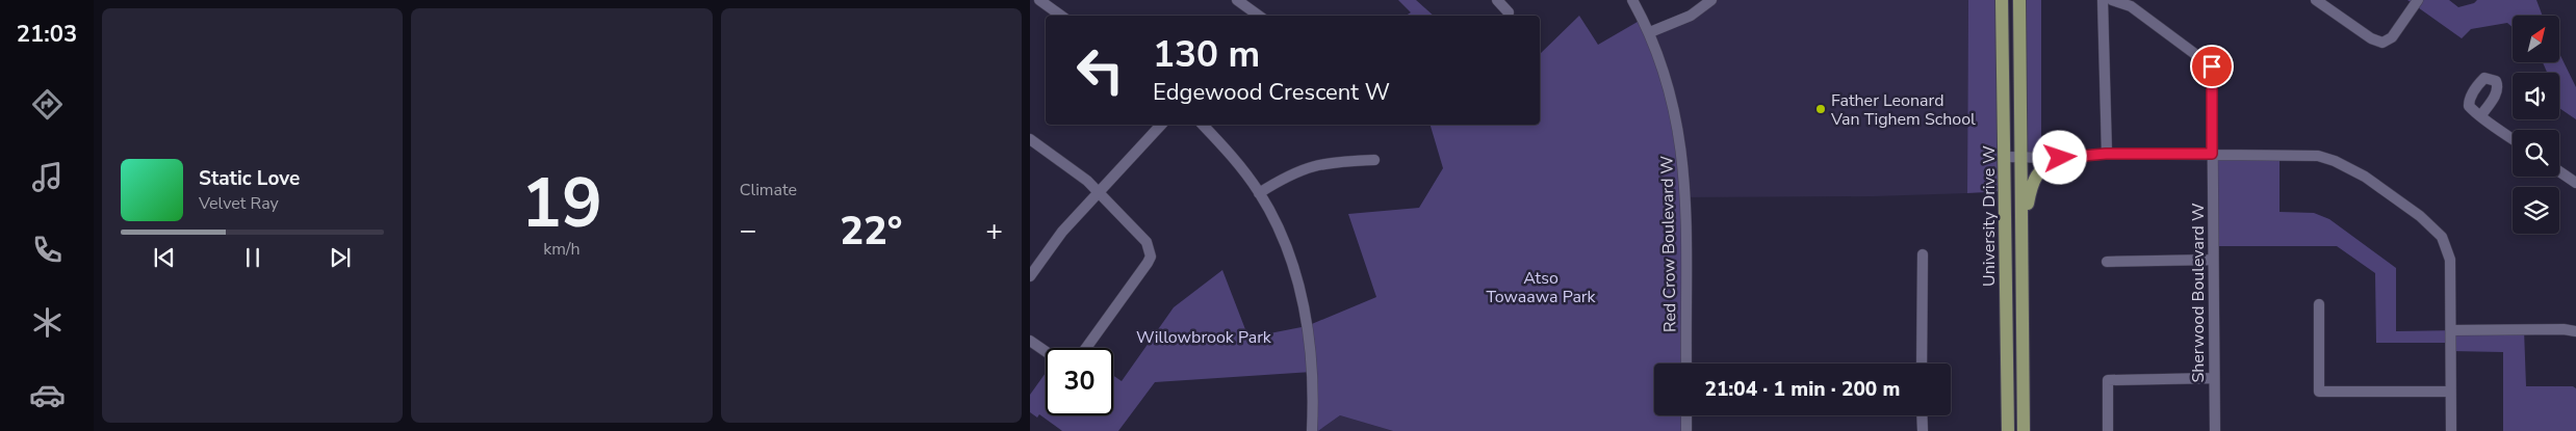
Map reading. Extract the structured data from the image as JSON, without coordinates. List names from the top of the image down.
{
  "streets": {
    "main road": ["University Drive W"],
    "street": ["Red Crow Boulevard W", "Sherwood Boulevard W"]
  },
  "parks": ["Atso Towaawa Park", "Willowbrook Park"],
  "places": ["Father Leonard Van Tighem School"],
  "north": "top right",
  "page": {
    "tabs": "21:03",
    "tile": [
      ["19", "km/h"],
      "Climate"
    ],
    "turn": ["130 m", "Edgewood Crescent W"],
    "song": ["Static Love", "Velvet Ray"],
    "heat": ["−", "22°", "+"],
    "limit": "30",
    "trip": "21:04 · 1 min · 200 m"
  }
}
